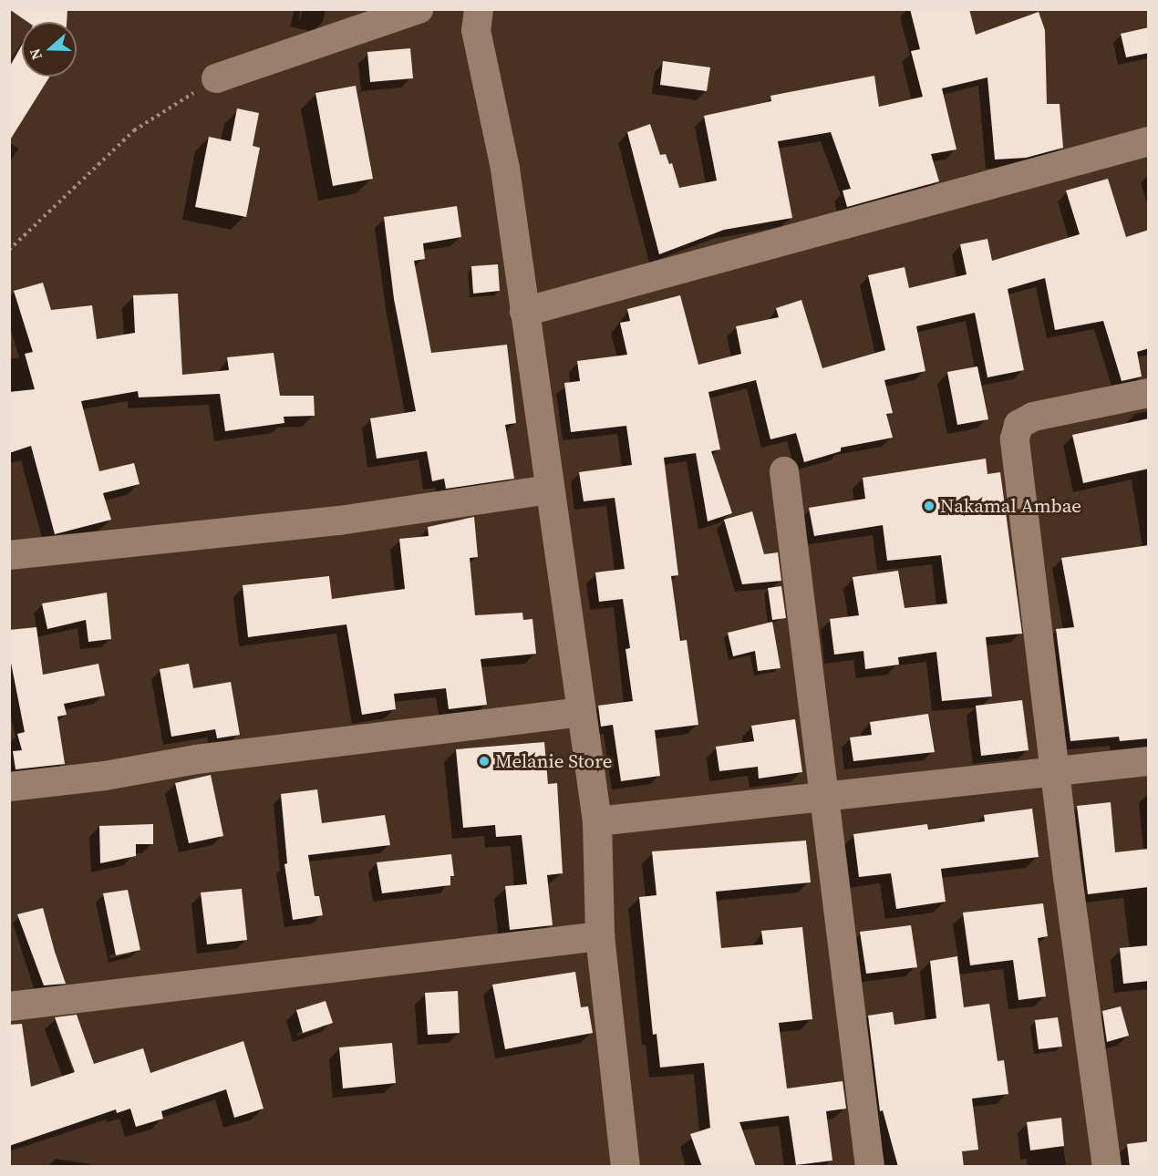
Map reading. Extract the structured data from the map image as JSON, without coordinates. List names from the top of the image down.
{
  "places": ["Nakamal Ambae", "Melanie Store"],
  "north": "left"
}
